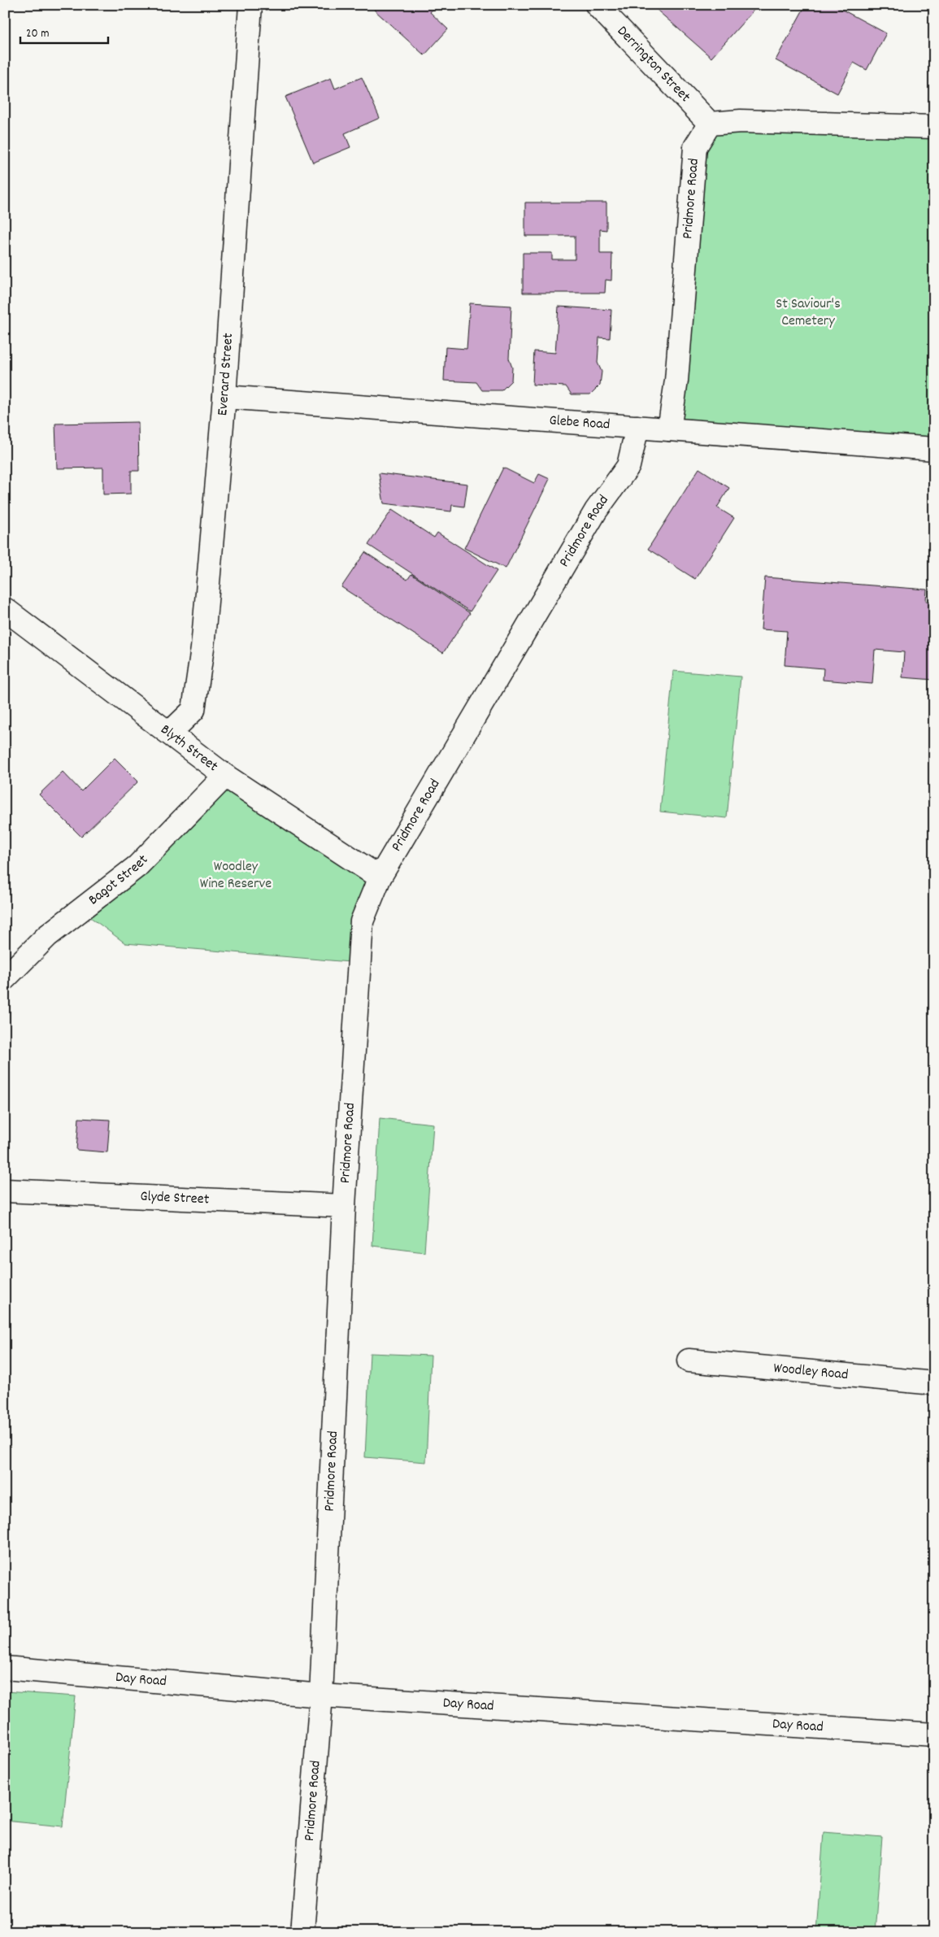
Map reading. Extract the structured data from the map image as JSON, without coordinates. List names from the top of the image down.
{
  "streets": {
    "street": [
      "Derrington Street",
      "Pridmore Road",
      "Everard Street",
      "Glebe Road",
      "Blyth Street",
      "Bagot Street",
      "Glyde Street",
      "Woodley Road",
      "Day Road"
    ]
  },
  "crossings": [
    ["Derrington Street", "Pridmore Road"],
    ["Pridmore Road", "Glebe Road"],
    ["Pridmore Road", "Blyth Street"],
    ["Pridmore Road", "Glyde Street"],
    ["Pridmore Road", "Day Road"],
    ["Everard Street", "Glebe Road"],
    ["Everard Street", "Blyth Street"],
    ["Blyth Street", "Bagot Street"]
  ],
  "parks": ["St Saviour's Cemetery", "Woodley Wine Reserve"],
  "scale_bar": "20 m"
}
